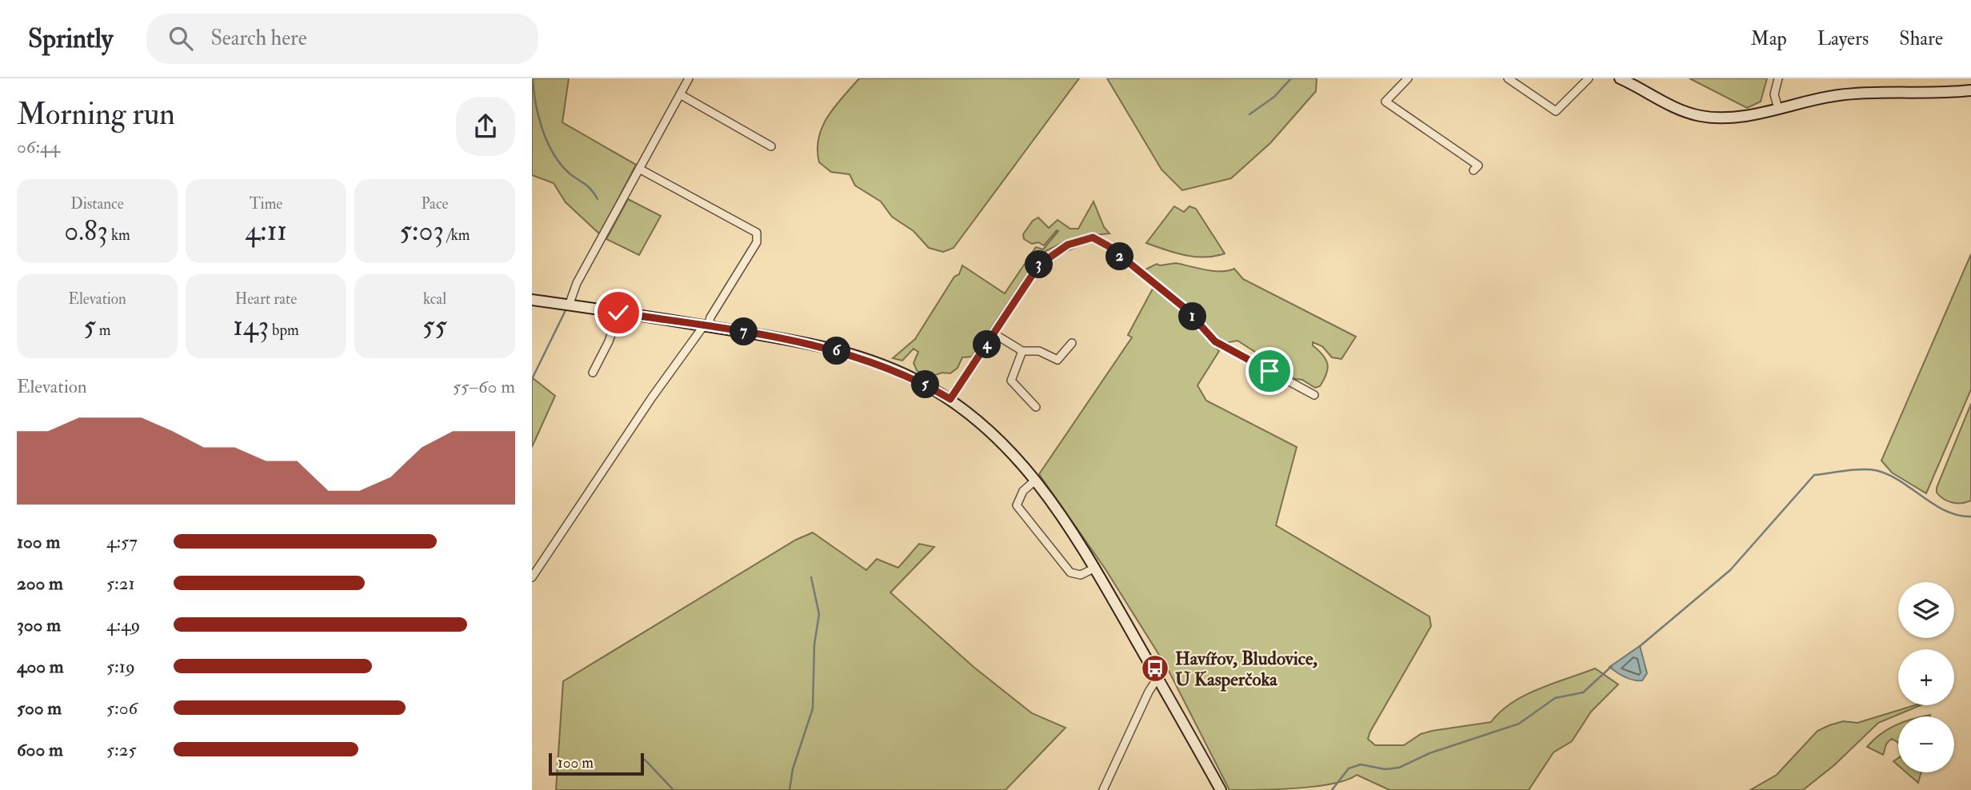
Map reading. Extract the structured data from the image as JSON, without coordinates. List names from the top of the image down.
{
  "places": {
    "bus stop": ["Havířov, Bludovice, U Kasperčoka"]
  },
  "scale_bar": "100 m",
  "page": {
    "header": "Sprintly",
    "search": "Search here",
    "nav": ["Map", "Layers", "Share"],
    "heading": ["Morning run", "06:44"],
    "stats": [
      ["Distance", "0.83 km"],
      ["Time", "4:11"],
      ["Pace", "5:03 /km"],
      ["Elevation", "5 m"],
      ["Heart rate", "143 bpm"],
      ["kcal", "55"]
    ],
    "pins": [
      "2",
      "3",
      "1",
      "7",
      "4",
      "6",
      "5"
    ],
    "chart": ["Elevation", "55–60 m"],
    "list": [
      {
        "name": "100 m",
        "note": "4:57"
      },
      {
        "name": "200 m",
        "note": "5:21"
      },
      {
        "name": "300 m",
        "note": "4:49"
      },
      {
        "name": "400 m",
        "note": "5:19"
      },
      {
        "name": "500 m",
        "note": "5:06"
      },
      {
        "name": "600 m",
        "note": "5:25"
      }
    ],
    "map_buttons": ["+", "−"],
    "scale": "100 m"
  }
}
